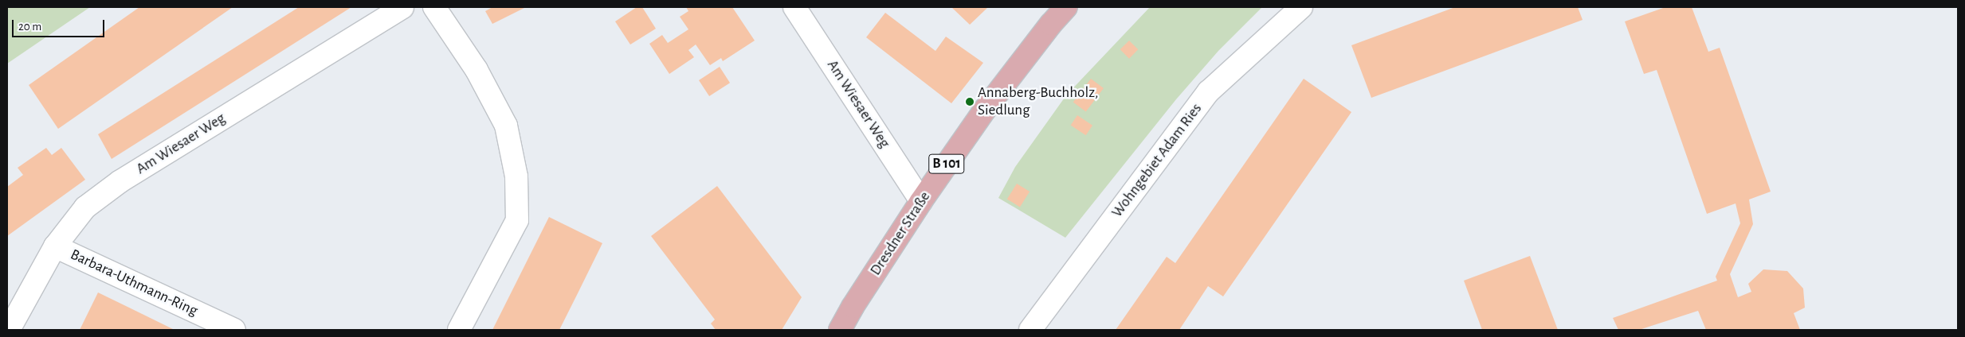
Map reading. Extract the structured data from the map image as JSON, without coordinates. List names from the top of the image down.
{
  "streets": {
    "main road": ["B 101", "Dresdner Straße"],
    "street": ["Am Wiesaer Weg", "Wohngebiet Adam Ries", "Barbara-Uthmann-Ring"]
  },
  "crossings": [
    ["Am Wiesaer Weg", "Dresdner Straße"],
    ["Am Wiesaer Weg", "Barbara-Uthmann-Ring"]
  ],
  "places": ["Annaberg-Buchholz, Siedlung"],
  "scale_bar": "20 m"
}
